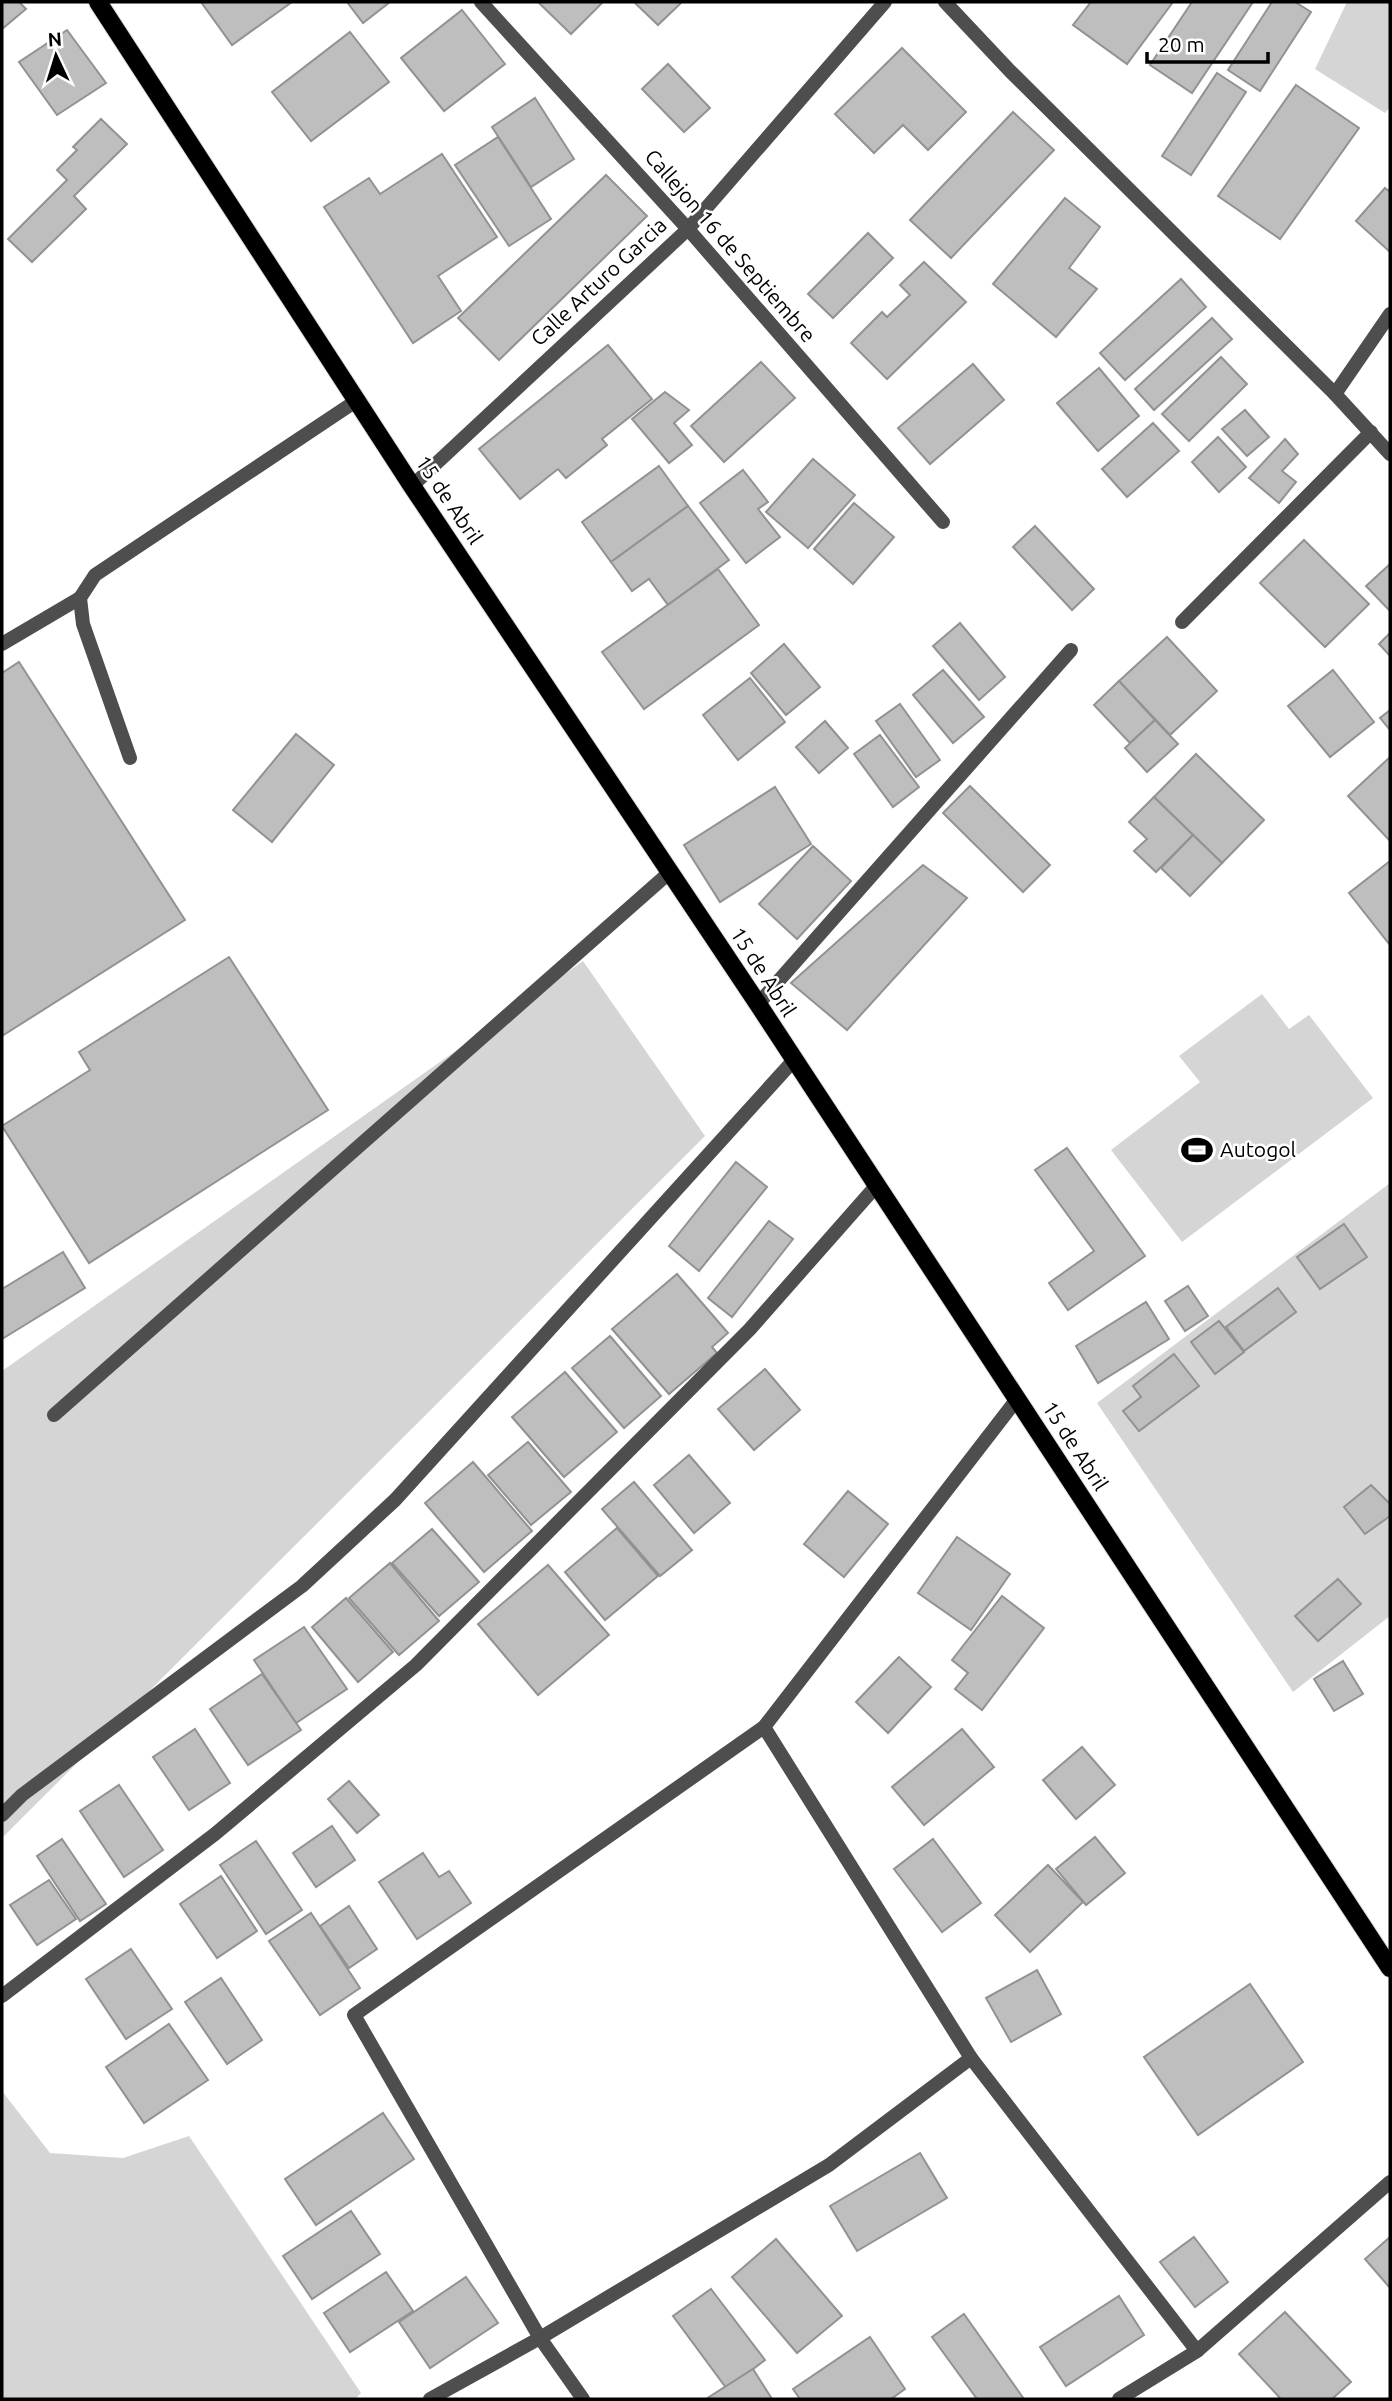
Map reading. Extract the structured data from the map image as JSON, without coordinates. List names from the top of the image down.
{
  "streets": {
    "main road": ["15 de Abril"],
    "street": ["Callejon 16 de Septiembre", "Calle Arturo Garcia"]
  },
  "crossings": [
    ["Callejon 16 de Septiembre", "Calle Arturo Garcia"],
    ["Calle Arturo Garcia", "15 de Abril"]
  ],
  "places": {
    "sports": ["Autogol"]
  },
  "scale_bar": "20 m",
  "north": "top"
}
